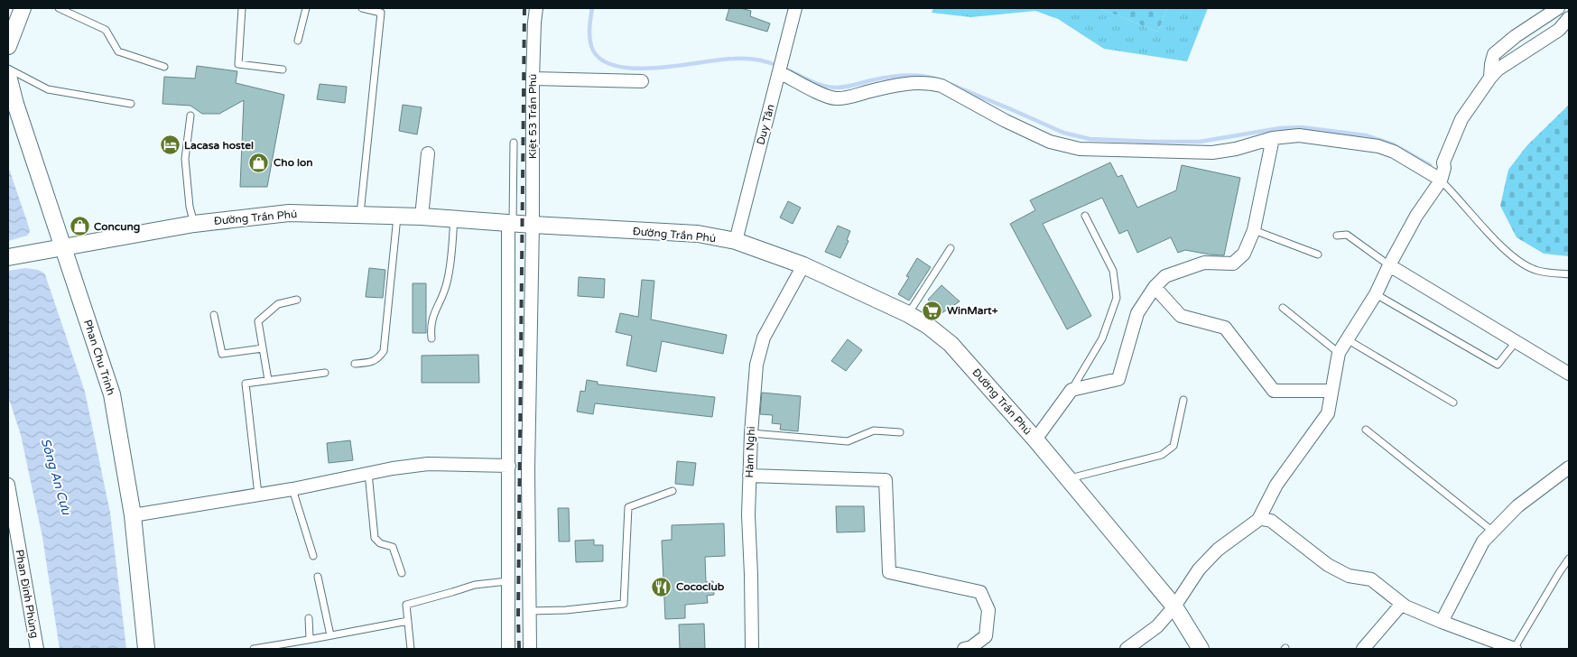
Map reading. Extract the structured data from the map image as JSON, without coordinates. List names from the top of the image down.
{
  "streets": {
    "street": [
      "Kiệt 53 Trần Phú",
      "Duy Tân",
      "Đường Trần Phú",
      "Phan Chu Trinh",
      "Hàm Nghi",
      "Phan Đình Phùng"
    ]
  },
  "crossings": [
    ["Kiệt 53 Trần Phú", "Đường Trần Phú"],
    ["Duy Tân", "Đường Trần Phú"],
    ["Đường Trần Phú", "Phan Chu Trinh"],
    ["Đường Trần Phú", "Hàm Nghi"]
  ],
  "water": ["Sông An Cựu"],
  "places": {
    "hotel": ["Lacasa hostel"],
    "shop": ["Cho lon", "Concung"],
    "supermarket": ["WinMart+"],
    "restaurant": ["Cococlub"]
  }
}
